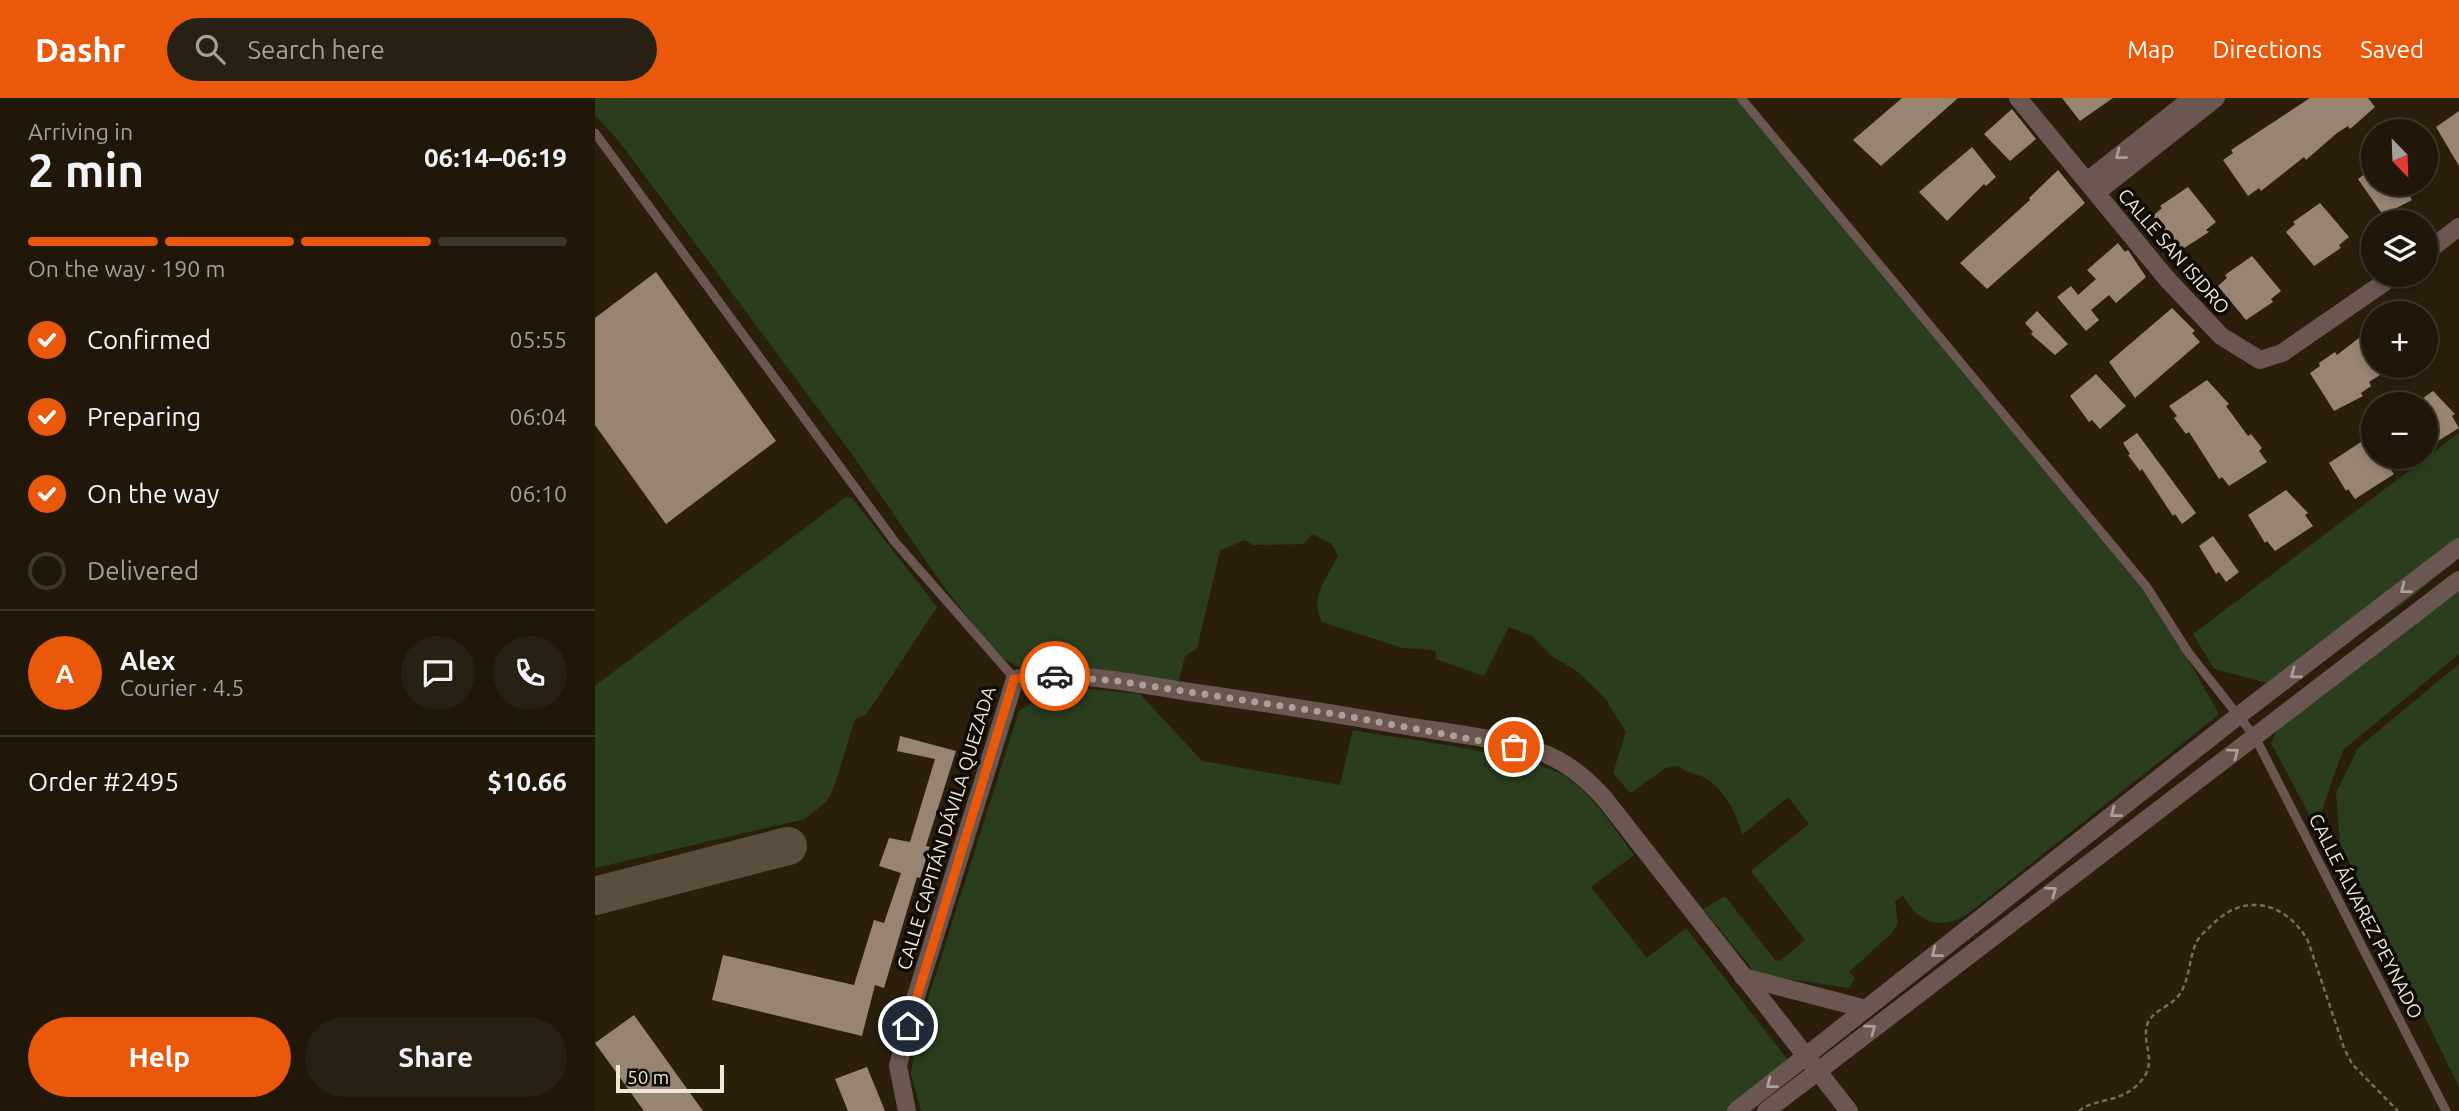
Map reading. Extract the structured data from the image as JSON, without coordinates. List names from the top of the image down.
{
  "streets": {
    "street": ["CALLE SAN ISIDRO", "CALLE CAPITÁN DÁVILA QUEZADA"],
    "lane": ["CALLE ÁLVAREZ PEYNADO"]
  },
  "scale_bar": "50 m",
  "north": "bottom right",
  "page": {
    "header": "Dashr",
    "search": "Search here",
    "nav": ["Map", "Directions", "Saved"],
    "heading": ["2 min", "Arriving in", "06:14–06:19"],
    "panel": [
      "Alex",
      "Courier · 4.5",
      "Order #2495",
      "$10.66"
    ],
    "map_buttons": ["+", "−"],
    "bar": "On the way · 190 m",
    "list": [
      ["Confirmed", "05:55"],
      ["Preparing", "06:04"],
      ["On the way", "06:10"],
      "Delivered"
    ],
    "round": "A",
    "buttons": ["Help", "Share"],
    "scale": "50 m"
  }
}
